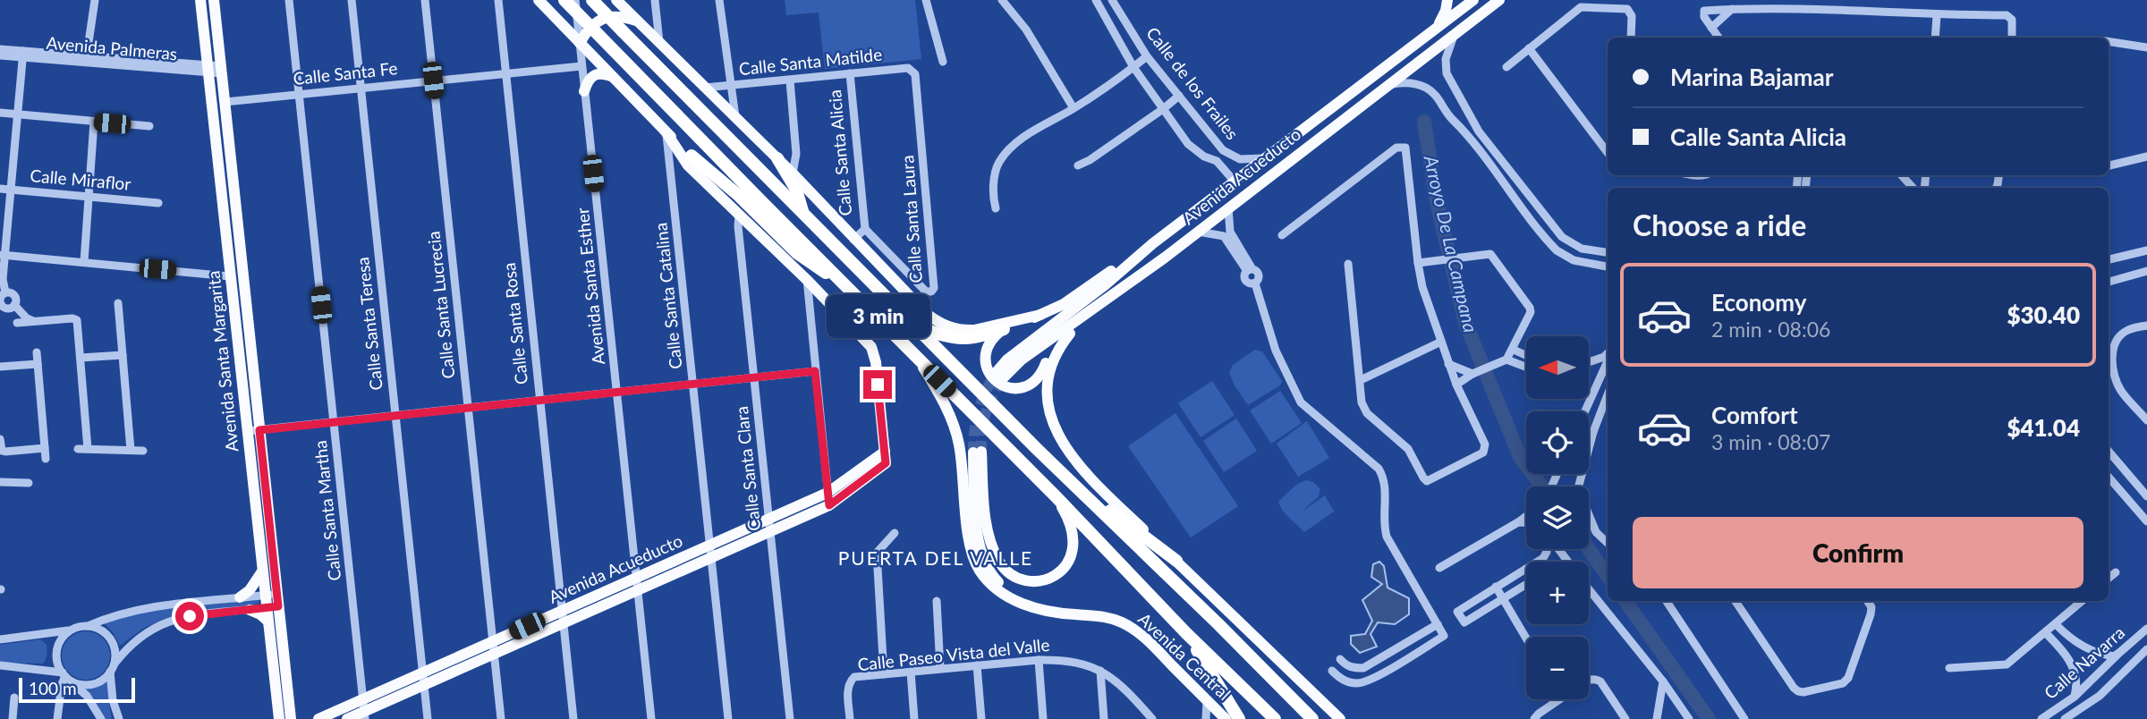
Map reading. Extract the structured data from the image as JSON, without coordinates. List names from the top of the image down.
{
  "streets": {
    "main road": ["Avenida Acueducto", "Avenida Santa Margarita", "Avenida Central"],
    "street": [
      "Avenida Palmeras",
      "Calle Santa Matilde",
      "Calle Santa Fe",
      "Calle de los Frailes",
      "Calle Santa Alicia",
      "Calle Miraflor",
      "Calle Santa Laura",
      "Avenida Santa Esther",
      "Calle Santa Catalina",
      "Calle Santa Lucrecia",
      "Calle Santa Teresa",
      "Calle Santa Rosa",
      "Calle Santa Clara",
      "Calle Santa Martha",
      "Calle Paseo Vista del Valle",
      "Calle Navarra"
    ]
  },
  "crossings": [
    ["Avenida Palmeras", "Avenida Santa Margarita"],
    ["Calle Santa Matilde", "Calle Santa Alicia"],
    ["Calle Santa Matilde", "Calle Santa Laura"],
    ["Calle Santa Fe", "Avenida Santa Esther"],
    ["Calle Santa Fe", "Calle Santa Lucrecia"],
    ["Calle Santa Fe", "Calle Santa Teresa"],
    ["Calle Santa Fe", "Calle Santa Rosa"],
    ["Calle Santa Fe", "Avenida Santa Margarita"],
    ["Calle Santa Fe", "Calle Santa Martha"],
    ["Calle de los Frailes", "Avenida Acueducto"],
    ["Calle Santa Alicia", "Calle Santa Laura"],
    ["Avenida Acueducto", "Avenida Santa Esther"],
    ["Avenida Acueducto", "Calle Santa Catalina"],
    ["Avenida Acueducto", "Calle Santa Lucrecia"],
    ["Avenida Acueducto", "Calle Santa Teresa"],
    ["Avenida Acueducto", "Calle Santa Rosa"],
    ["Avenida Acueducto", "Calle Santa Clara"],
    ["Avenida Acueducto", "Calle Santa Martha"]
  ],
  "districts": ["PUERTA DEL VALLE"],
  "water": ["Arroyo De La Campana"],
  "scale_bar": "100 m",
  "north": "left",
  "page": {
    "banner": ["Marina Bajamar", "Calle Santa Alicia"],
    "heading": "Choose a ride",
    "list": [
      {
        "name": "Economy",
        "note": "2 min · 08:06",
        "value": "$30.40"
      },
      {
        "name": "Comfort",
        "note": "3 min · 08:07",
        "value": "$41.04"
      }
    ],
    "bubble": "3 min",
    "map_buttons": ["+", "−"],
    "buttons": "Confirm",
    "scale": "100 m"
  }
}
